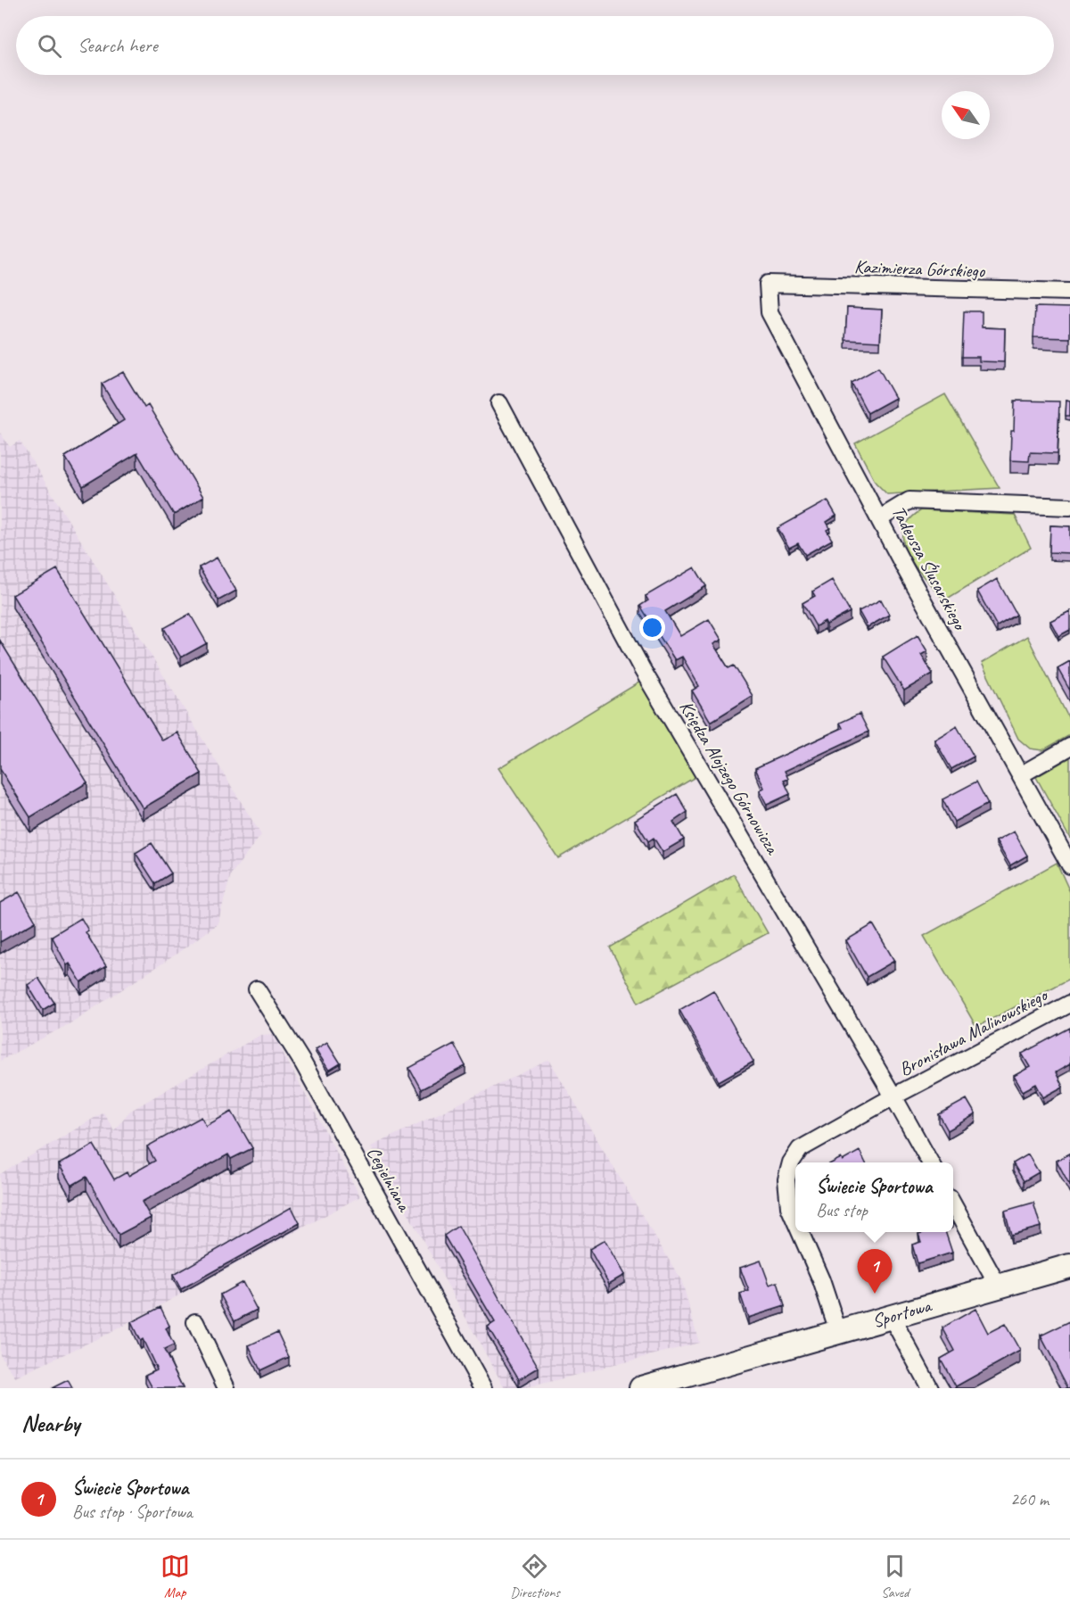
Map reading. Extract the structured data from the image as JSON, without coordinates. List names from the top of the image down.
{
  "streets": {
    "street": [
      "Kazimierza Górskiego",
      "Tadeusza Ślusarskiego",
      "Księdza Alojzego Górnowicza",
      "Bronisława Malinowskiego",
      "Cegielniana",
      "Sportowa"
    ]
  },
  "crossings": [
    ["Kazimierza Górskiego", "Tadeusza Ślusarskiego"],
    ["Księdza Alojzego Górnowicza", "Bronisława Malinowskiego"],
    ["Bronisława Malinowskiego", "Sportowa"]
  ],
  "north": "top left",
  "page": {
    "search": "Search here",
    "popup": ["Świecie Sportowa", "Bus stop"],
    "pins": "1",
    "heading": "Nearby",
    "list": [
      {
        "mark": "1",
        "name": "Świecie Sportowa",
        "note": "Bus stop · Sportowa",
        "value": "260 m"
      }
    ],
    "nav": ["Map", "Directions", "Saved"]
  }
}
